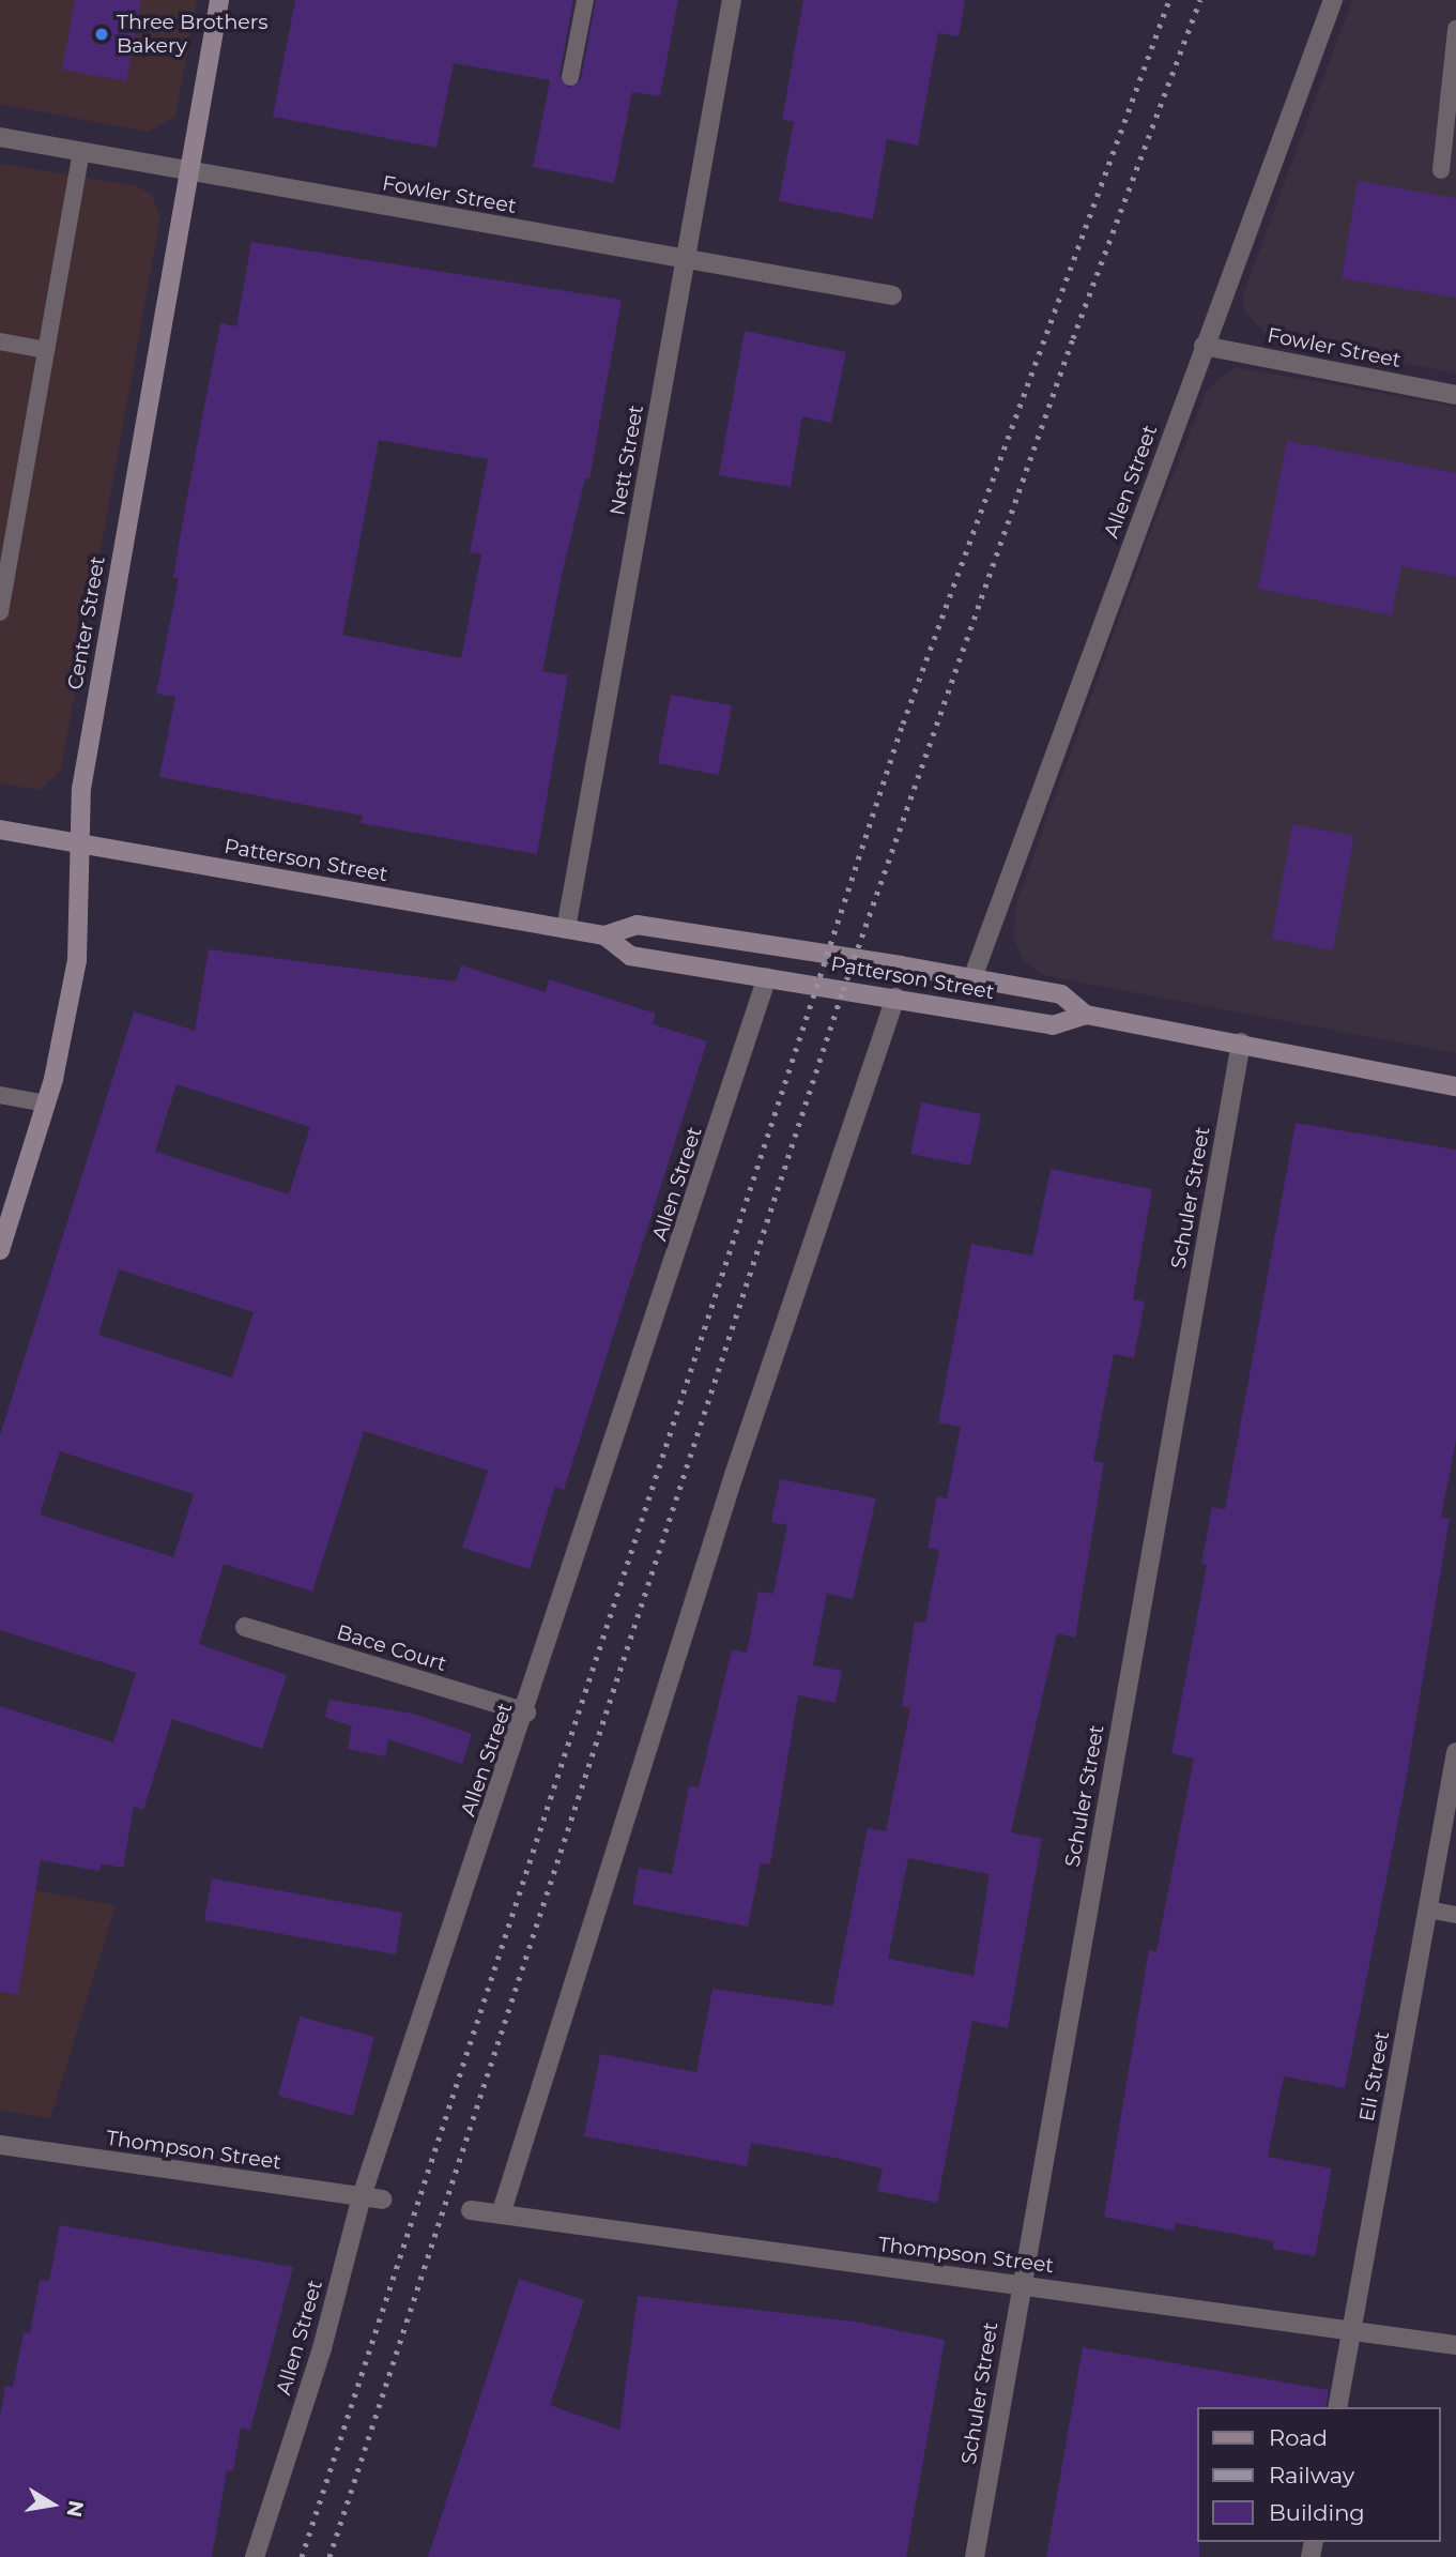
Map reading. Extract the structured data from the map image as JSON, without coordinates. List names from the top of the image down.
{
  "streets": {
    "street": [
      "Fowler Street",
      "Nett Street",
      "Allen Street",
      "Center Street",
      "Patterson Street",
      "Schuler Street",
      "Bace Court",
      "Eli Street",
      "Thompson Street"
    ]
  },
  "crossings": [
    ["Fowler Street", "Nett Street"],
    ["Fowler Street", "Allen Street"],
    ["Fowler Street", "Center Street"],
    ["Nett Street", "Patterson Street"],
    ["Allen Street", "Patterson Street"],
    ["Allen Street", "Bace Court"],
    ["Allen Street", "Thompson Street"],
    ["Center Street", "Patterson Street"],
    ["Patterson Street", "Schuler Street"],
    ["Schuler Street", "Thompson Street"],
    ["Eli Street", "Thompson Street"]
  ],
  "places": ["Three Brothers Bakery"],
  "legend": ["Road", "Railway", "Building"],
  "north": "right"
}
